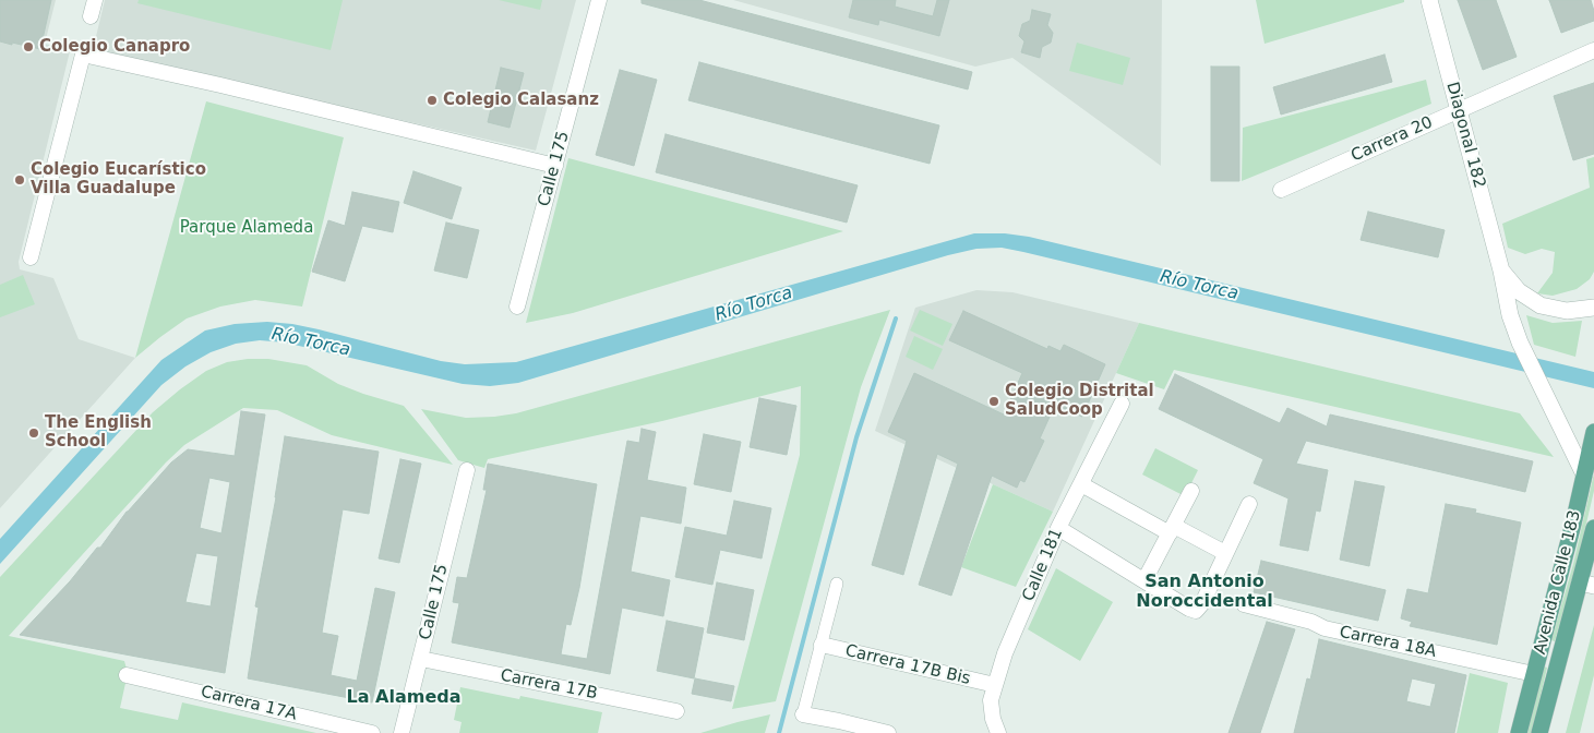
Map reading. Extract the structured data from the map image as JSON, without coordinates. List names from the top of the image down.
{
  "streets": {
    "main road": ["Avenida Calle 183"],
    "street": [
      "Diagonal 182",
      "Carrera 20",
      "Calle 175",
      "Calle 181",
      "Carrera 18A",
      "Carrera 17B Bis",
      "Carrera 17B",
      "Carrera 17A"
    ]
  },
  "crossings": [
    ["Diagonal 182", "Carrera 20"],
    ["Diagonal 182", "Avenida Calle 183"],
    ["Calle 175", "Carrera 17B"],
    ["Calle 181", "Carrera 17B Bis"],
    ["Avenida Calle 183", "Carrera 18A"]
  ],
  "districts": ["San Antonio Noroccidental", "La Alameda"],
  "water": ["Río Torca"],
  "parks": ["Parque Alameda"],
  "places": [
    "Colegio Canapro",
    "Colegio Calasanz",
    "Colegio Eucarístico Villa Guadalupe",
    "Colegio Distrital SaludCoop",
    "The English School"
  ]
}
